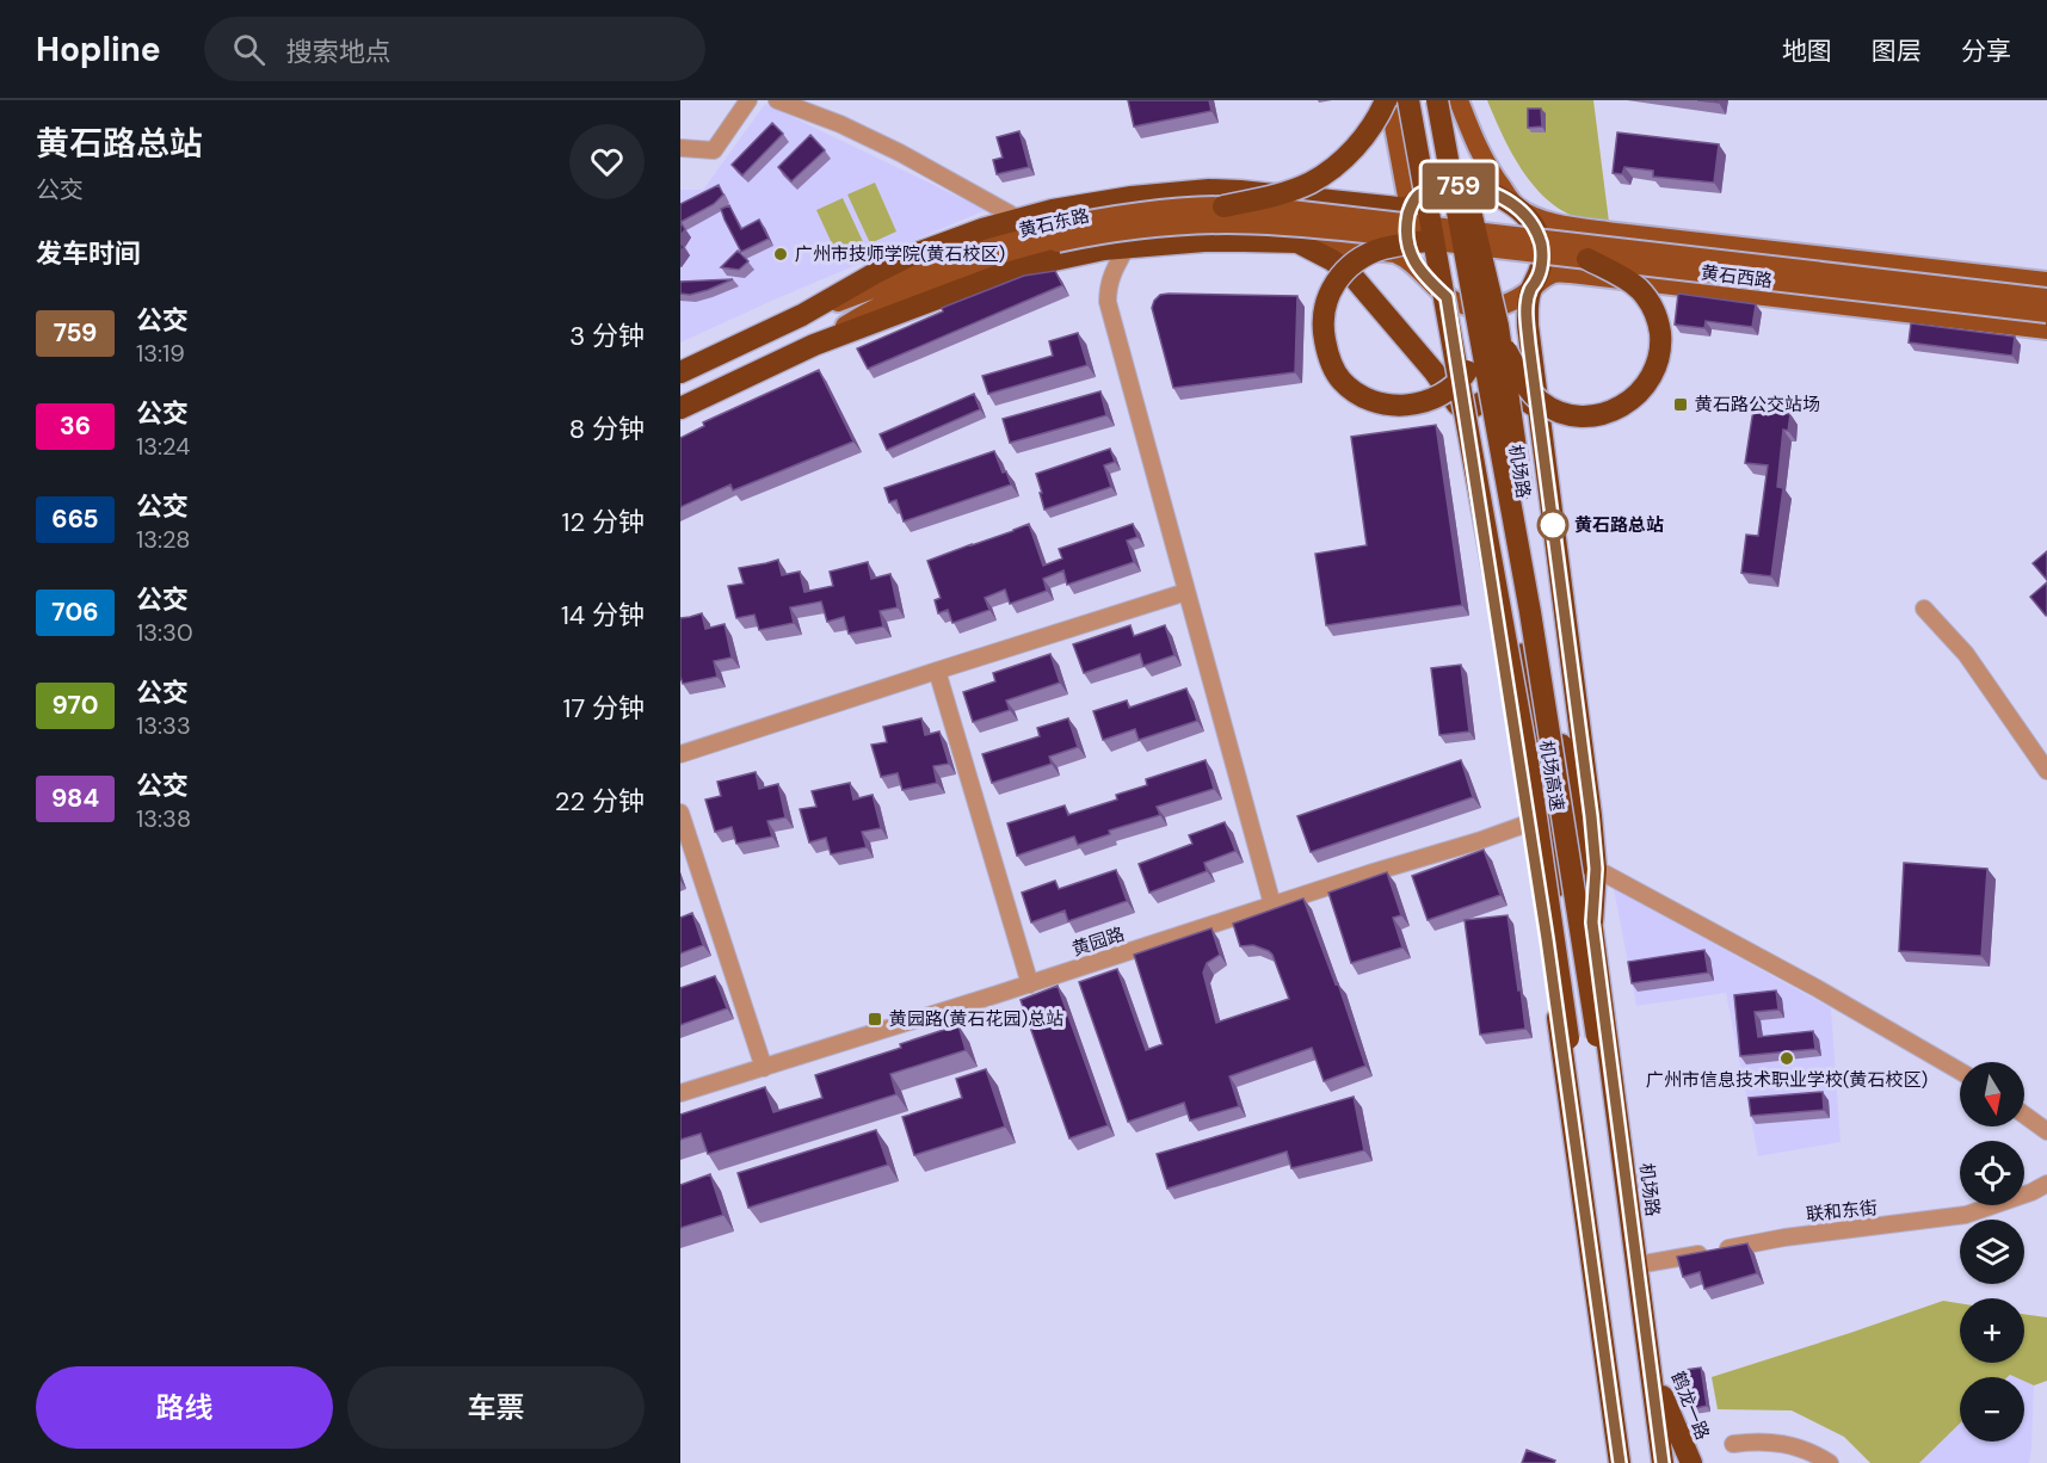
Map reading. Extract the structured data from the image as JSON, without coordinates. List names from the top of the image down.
{
  "streets": {
    "highway": [
      "黄石东路",
      "机场路",
      "机场高速",
      "鹤龙一路"
    ],
    "main road": ["黄石西路"],
    "street": ["黄园路", "联和东街"]
  },
  "crossings": [
    ["黄石东路", "黄石西路"],
    ["机场路", "机场高速"],
    ["机场路", "黄园路"],
    ["机场路", "联和东街"],
    ["机场路", "鹤龙一路"]
  ],
  "places": {
    "other": ["广州市技师学院(黄石校区)", "黄石路总站", "广州市信息技术职业学校(黄石校区)"],
    "transit": ["黄石路公交站场", "黄园路(黄石花园)总站"]
  },
  "lines": ["bus line 759"],
  "north": "bottom",
  "page": {
    "header": "Hopline",
    "search": "搜索地点",
    "nav": ["地图", "图层", "分享"],
    "heading": [
      ["黄石路总站", "公交"],
      "发车时间"
    ],
    "on_map": "759",
    "list": [
      {
        "mark": "759",
        "name": "公交",
        "note": "13:19",
        "value": "3 分钟"
      },
      {
        "mark": "36",
        "name": "公交",
        "note": "13:24",
        "value": "8 分钟"
      },
      {
        "mark": "665",
        "name": "公交",
        "note": "13:28",
        "value": "12 分钟"
      },
      {
        "mark": "706",
        "name": "公交",
        "note": "13:30",
        "value": "14 分钟"
      },
      {
        "mark": "970",
        "name": "公交",
        "note": "13:33",
        "value": "17 分钟"
      },
      {
        "mark": "984",
        "name": "公交",
        "note": "13:38",
        "value": "22 分钟"
      }
    ],
    "map_buttons": ["+", "−"],
    "buttons": ["路线", "车票"]
  }
}
